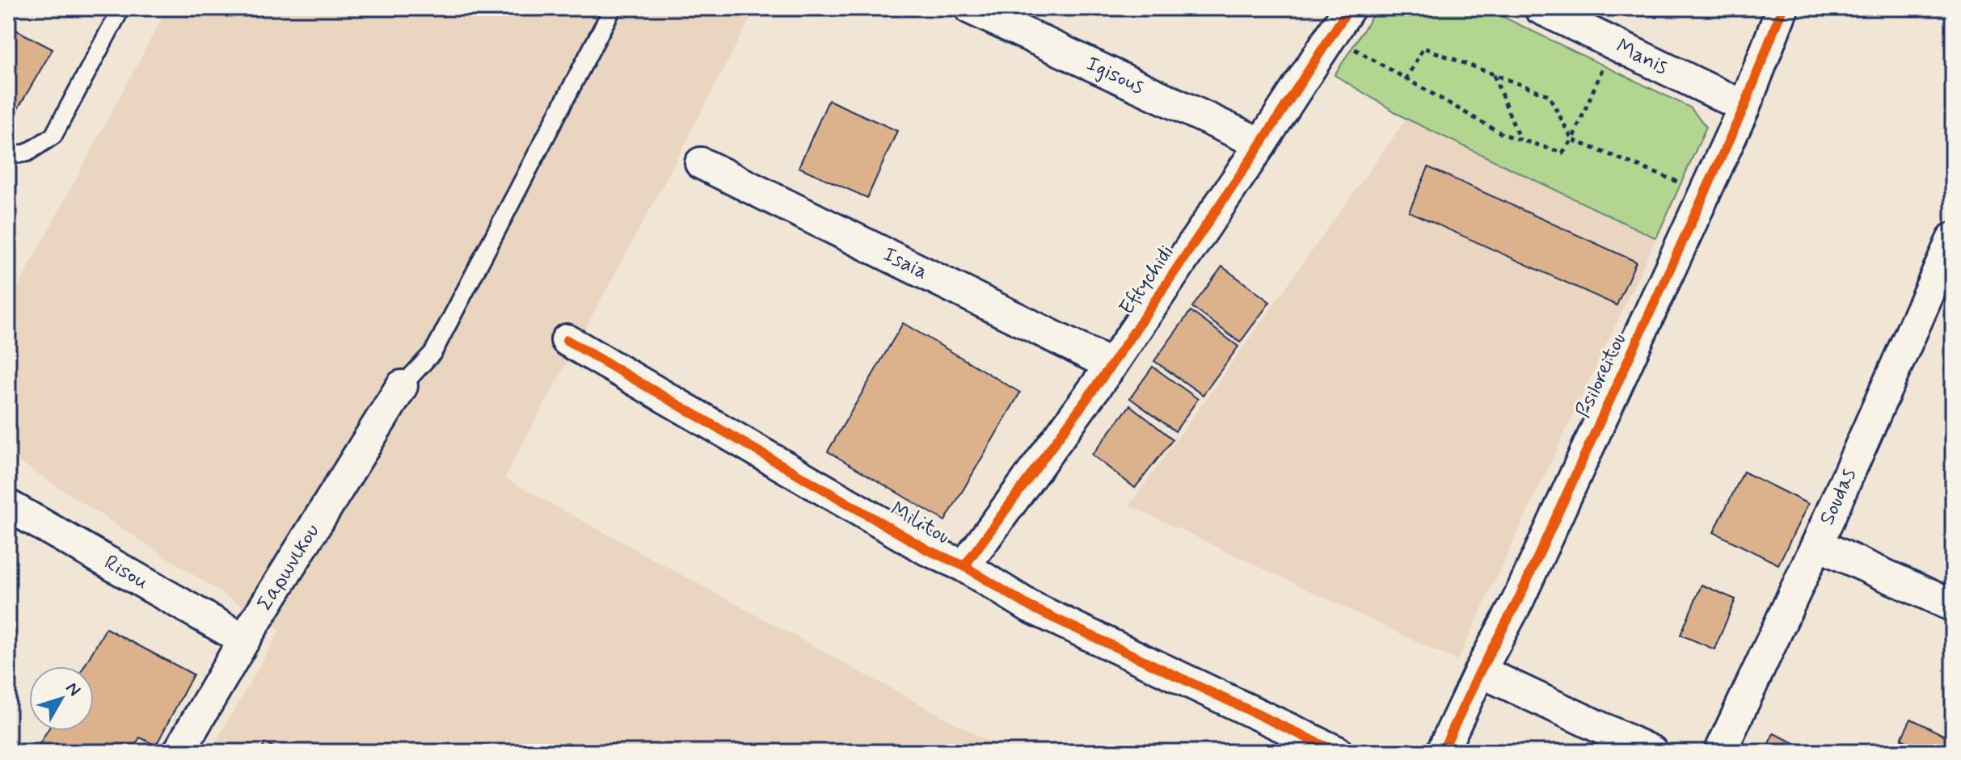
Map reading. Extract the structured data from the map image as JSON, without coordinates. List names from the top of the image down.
{
  "streets": {
    "street": [
      "Manis",
      "Igisous",
      "Isaia",
      "Eftychidi",
      "Psiloreitou",
      "Soudas",
      "Militou",
      "Σαρωνικου",
      "Risou"
    ]
  },
  "crossings": [
    ["Manis", "Psiloreitou"],
    ["Igisous", "Eftychidi"],
    ["Isaia", "Eftychidi"],
    ["Eftychidi", "Militou"],
    ["Σαρωνικου", "Risou"]
  ],
  "north": "top right"
}
